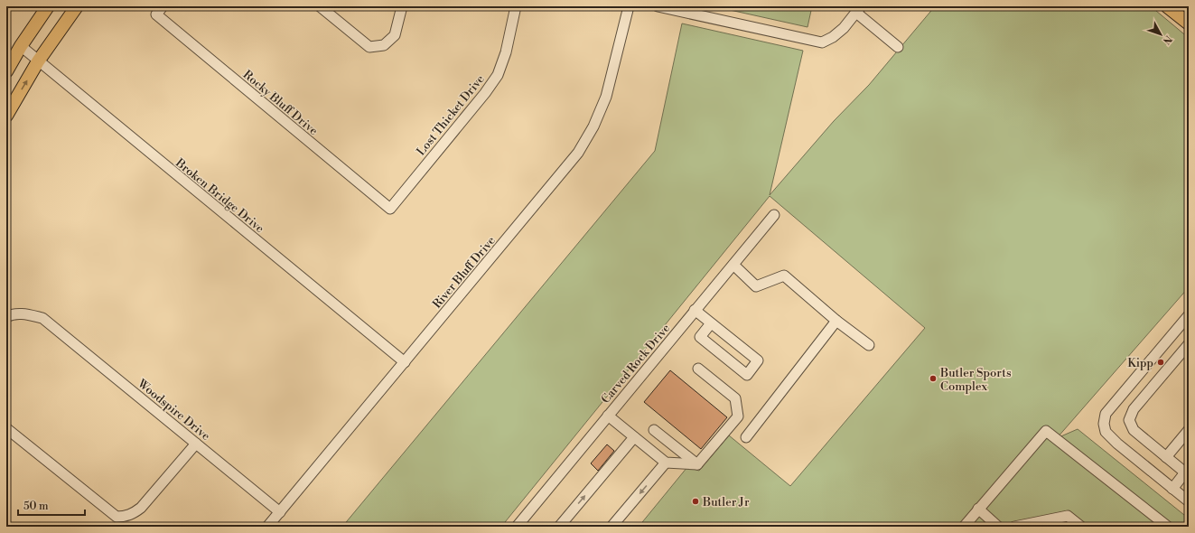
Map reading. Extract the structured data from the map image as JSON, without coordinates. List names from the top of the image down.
{
  "streets": {
    "street": [
      "Rocky Bluff Drive",
      "Lost Thicket Drive",
      "Broken Bridge Drive",
      "River Bluff Drive",
      "Carved Rock Drive",
      "Woodspire Drive"
    ]
  },
  "crossings": [
    ["Rocky Bluff Drive", "Lost Thicket Drive"],
    ["Broken Bridge Drive", "River Bluff Drive"],
    ["River Bluff Drive", "Woodspire Drive"]
  ],
  "places": ["Kipp", "Butler Sports Complex", "Butler Jr"],
  "scale_bar": "50 m",
  "north": "bottom right"
}
